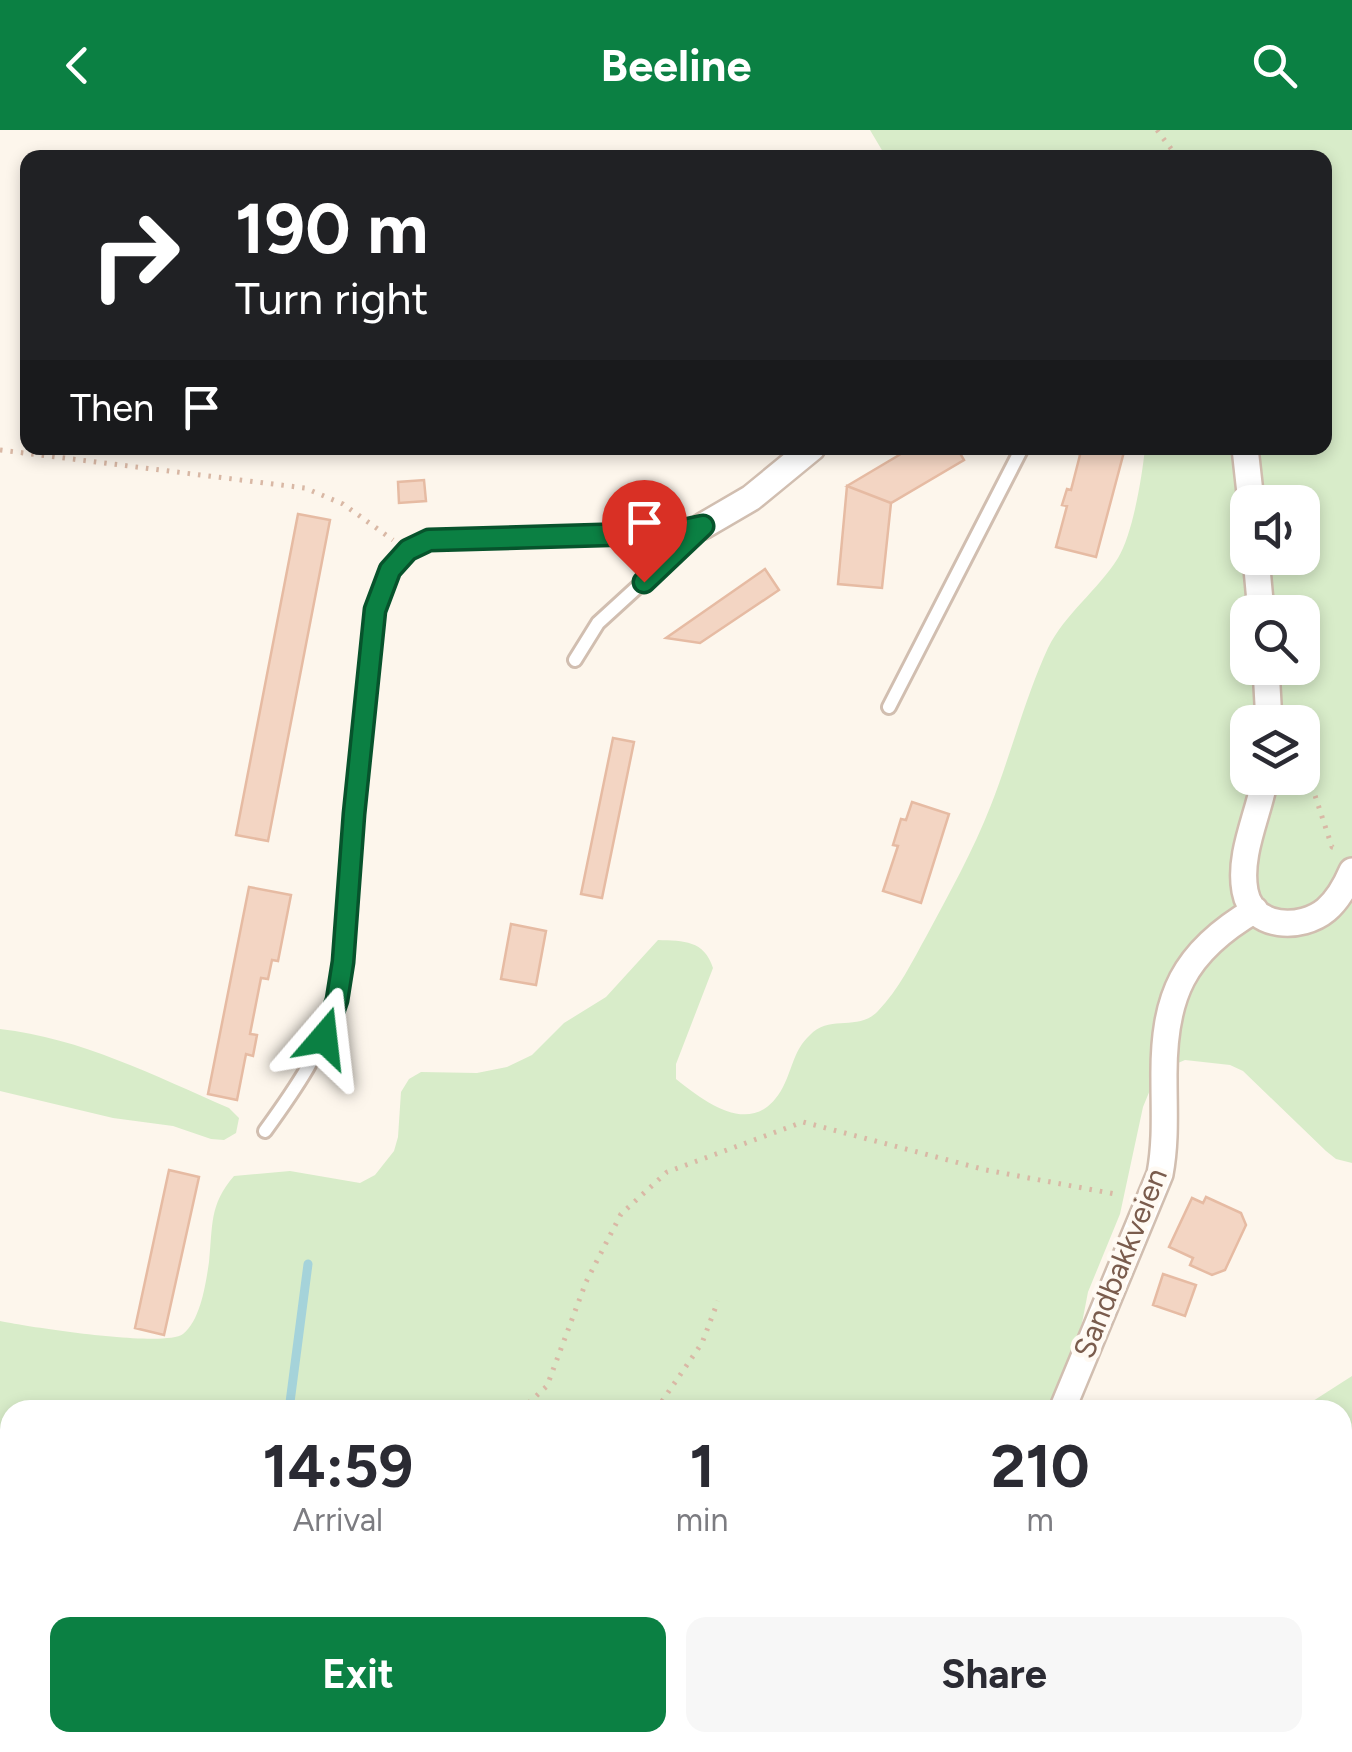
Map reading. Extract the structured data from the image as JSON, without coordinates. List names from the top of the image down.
{
  "streets": {
    "street": ["Sandbakkveien"]
  },
  "page": {
    "header": "Beeline",
    "turn": ["190 m", "Turn right"],
    "then": "Then",
    "eta": [
      "14:59",
      "Arrival",
      "1",
      "min",
      "210",
      "m"
    ],
    "buttons": ["Exit", "Share"]
  }
}
